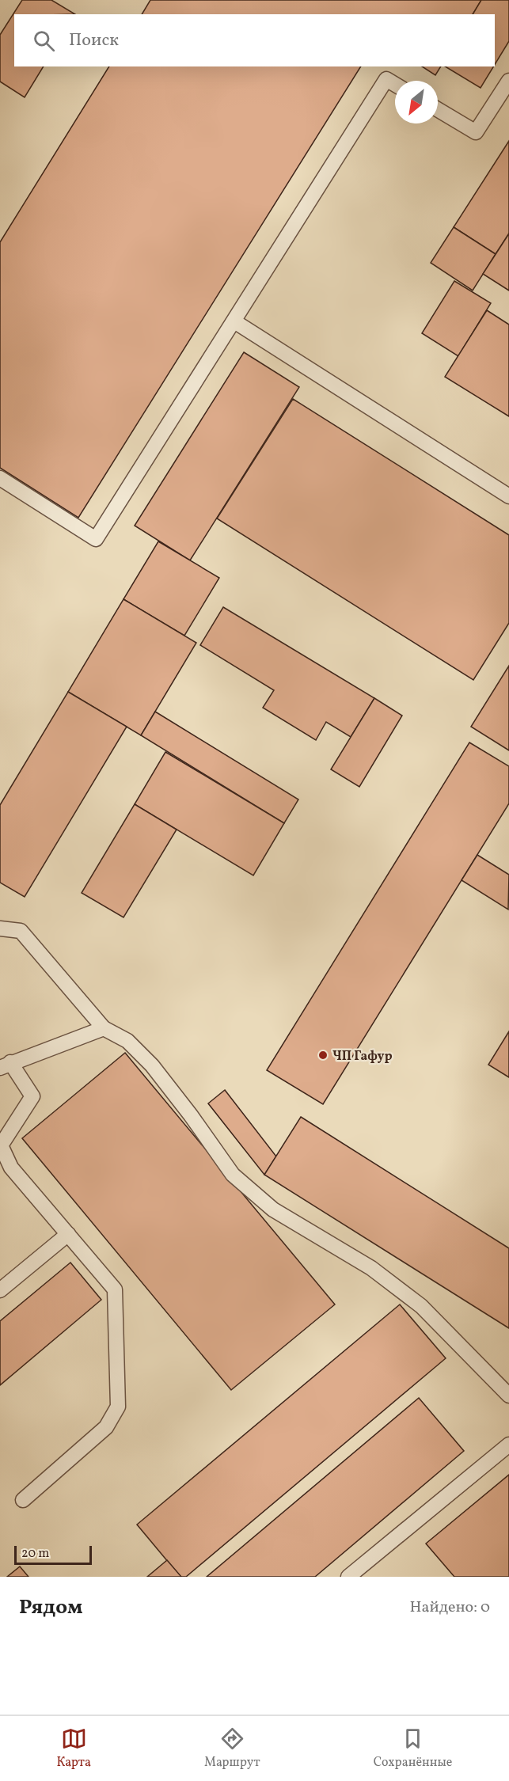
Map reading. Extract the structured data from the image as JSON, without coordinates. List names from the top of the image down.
{
  "places": ["ЧП Гафур"],
  "scale_bar": "20 m",
  "north": "bottom left",
  "page": {
    "search": "Поиск",
    "scale": "20 m",
    "heading": ["Рядом", "Найдено: 0"],
    "nav": ["Карта", "Маршрут", "Сохранённые"]
  }
}
